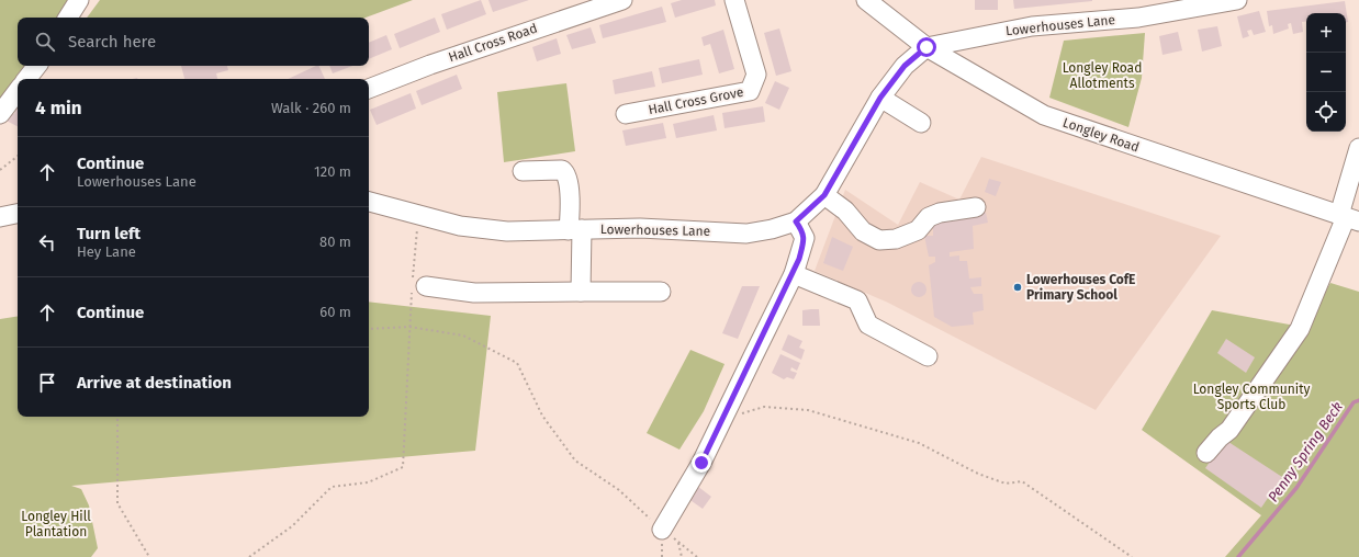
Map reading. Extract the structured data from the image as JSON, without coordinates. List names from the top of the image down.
{
  "streets": {
    "street": [
      "Lowerhouses Lane",
      "Hall Cross Road",
      "Hall Cross Grove",
      "Longley Road"
    ]
  },
  "crossings": [
    ["Lowerhouses Lane", "Longley Road"]
  ],
  "water": ["Penny Spring Beck"],
  "parks": ["Longley Road Allotments", "Longley Community Sports Club", "Longley Hill Plantation"],
  "places": ["Lowerhouses CofE Primary School"],
  "page": {
    "map_buttons": ["+", "−"],
    "search": "Search here",
    "heading": ["4 min", "Walk · 260 m"],
    "list": [
      ["Continue", "Lowerhouses Lane", "120 m"],
      ["Turn left", "Hey Lane", "80 m"],
      ["Continue", "60 m"],
      "Arrive at destination"
    ]
  }
}
